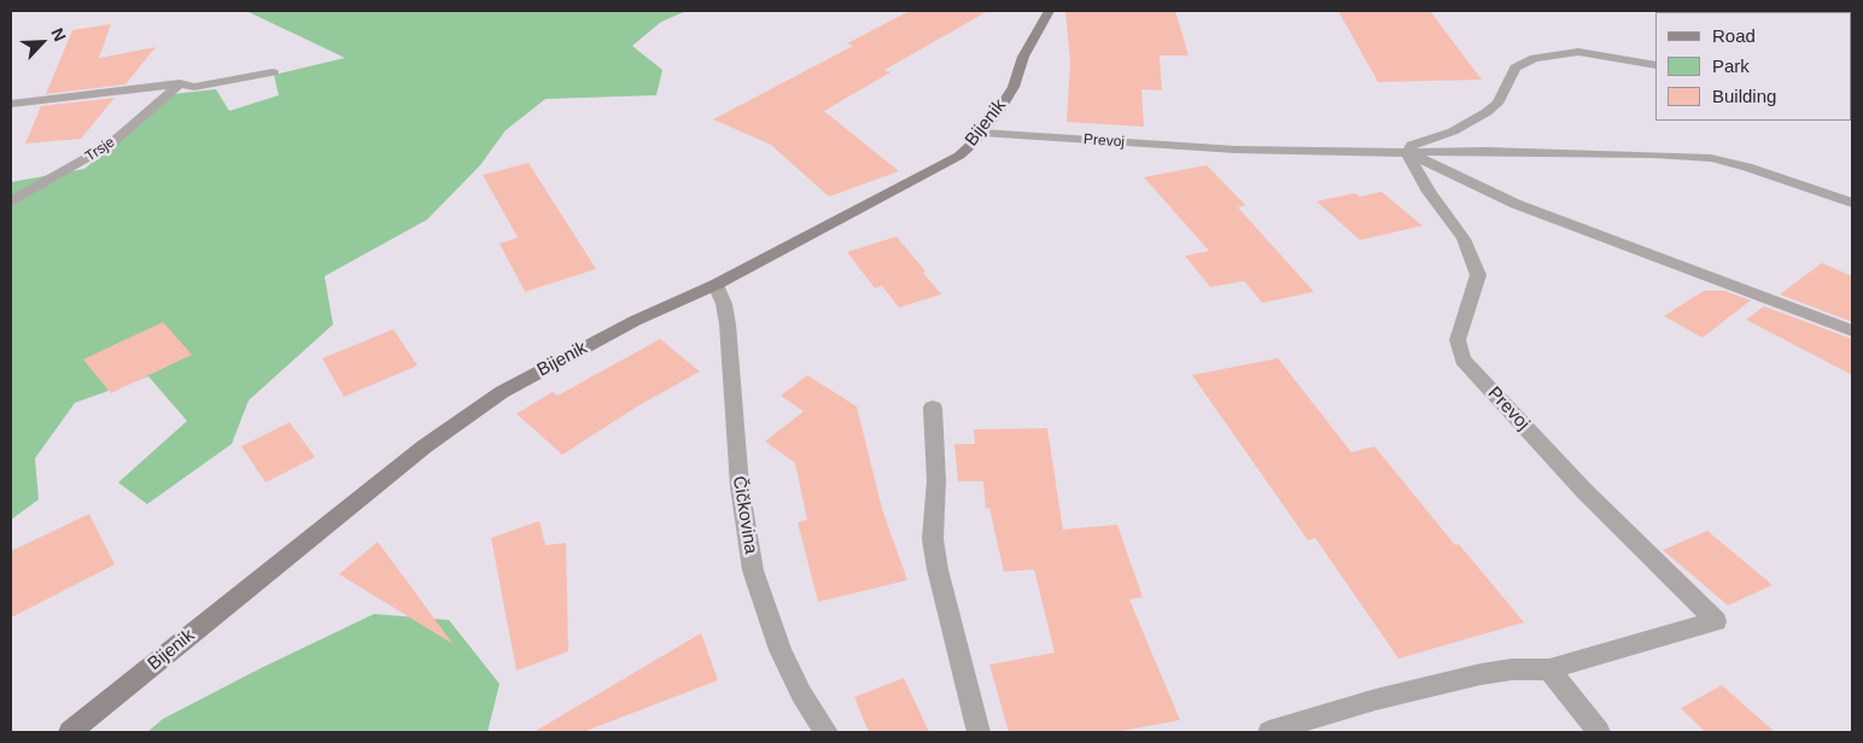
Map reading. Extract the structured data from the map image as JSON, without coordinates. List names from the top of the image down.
{
  "streets": {
    "main road": ["Bijenik"],
    "street": ["Prevoj", "Trsje", "Čičkovina"]
  },
  "crossings": [
    ["Bijenik", "Prevoj"],
    ["Bijenik", "Čičkovina"]
  ],
  "legend": ["Road", "Park", "Building"],
  "north": "top right"
}
